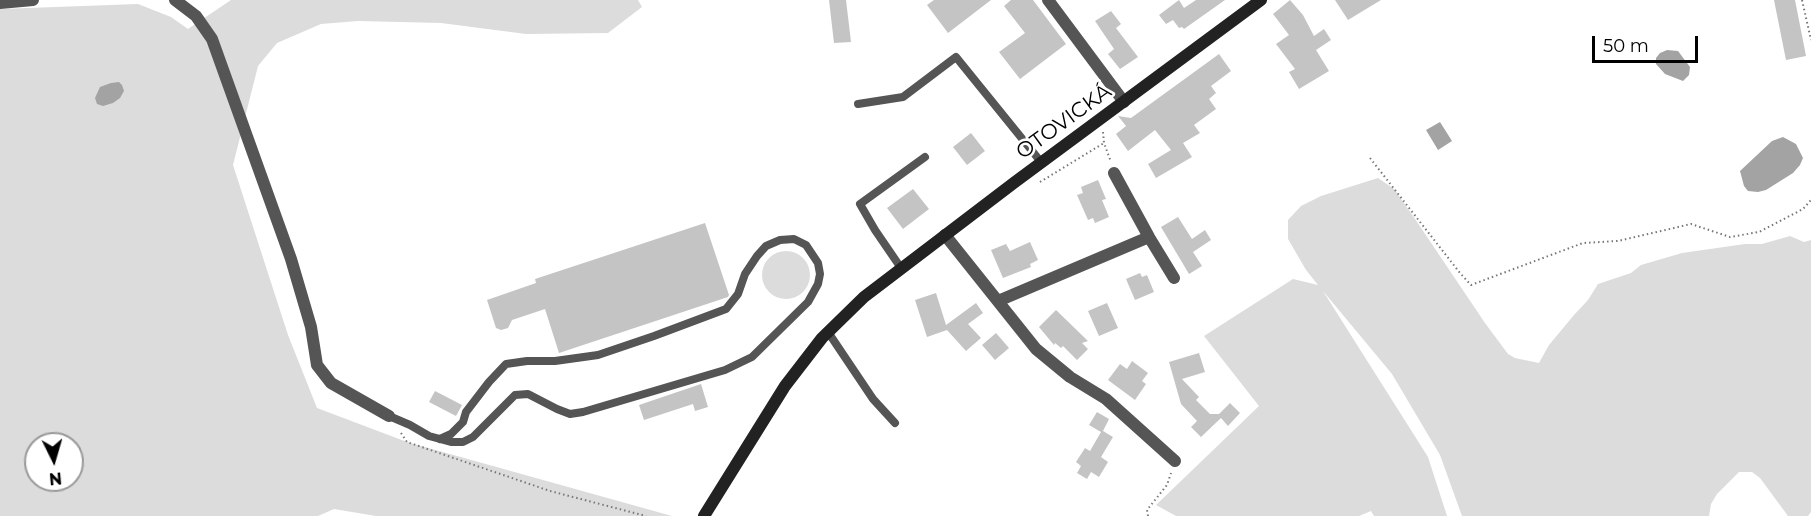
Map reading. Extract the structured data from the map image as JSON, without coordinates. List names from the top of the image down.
{
  "streets": {
    "street": ["OTOVICKÁ"]
  },
  "scale_bar": "50 m",
  "north": "bottom"
}
